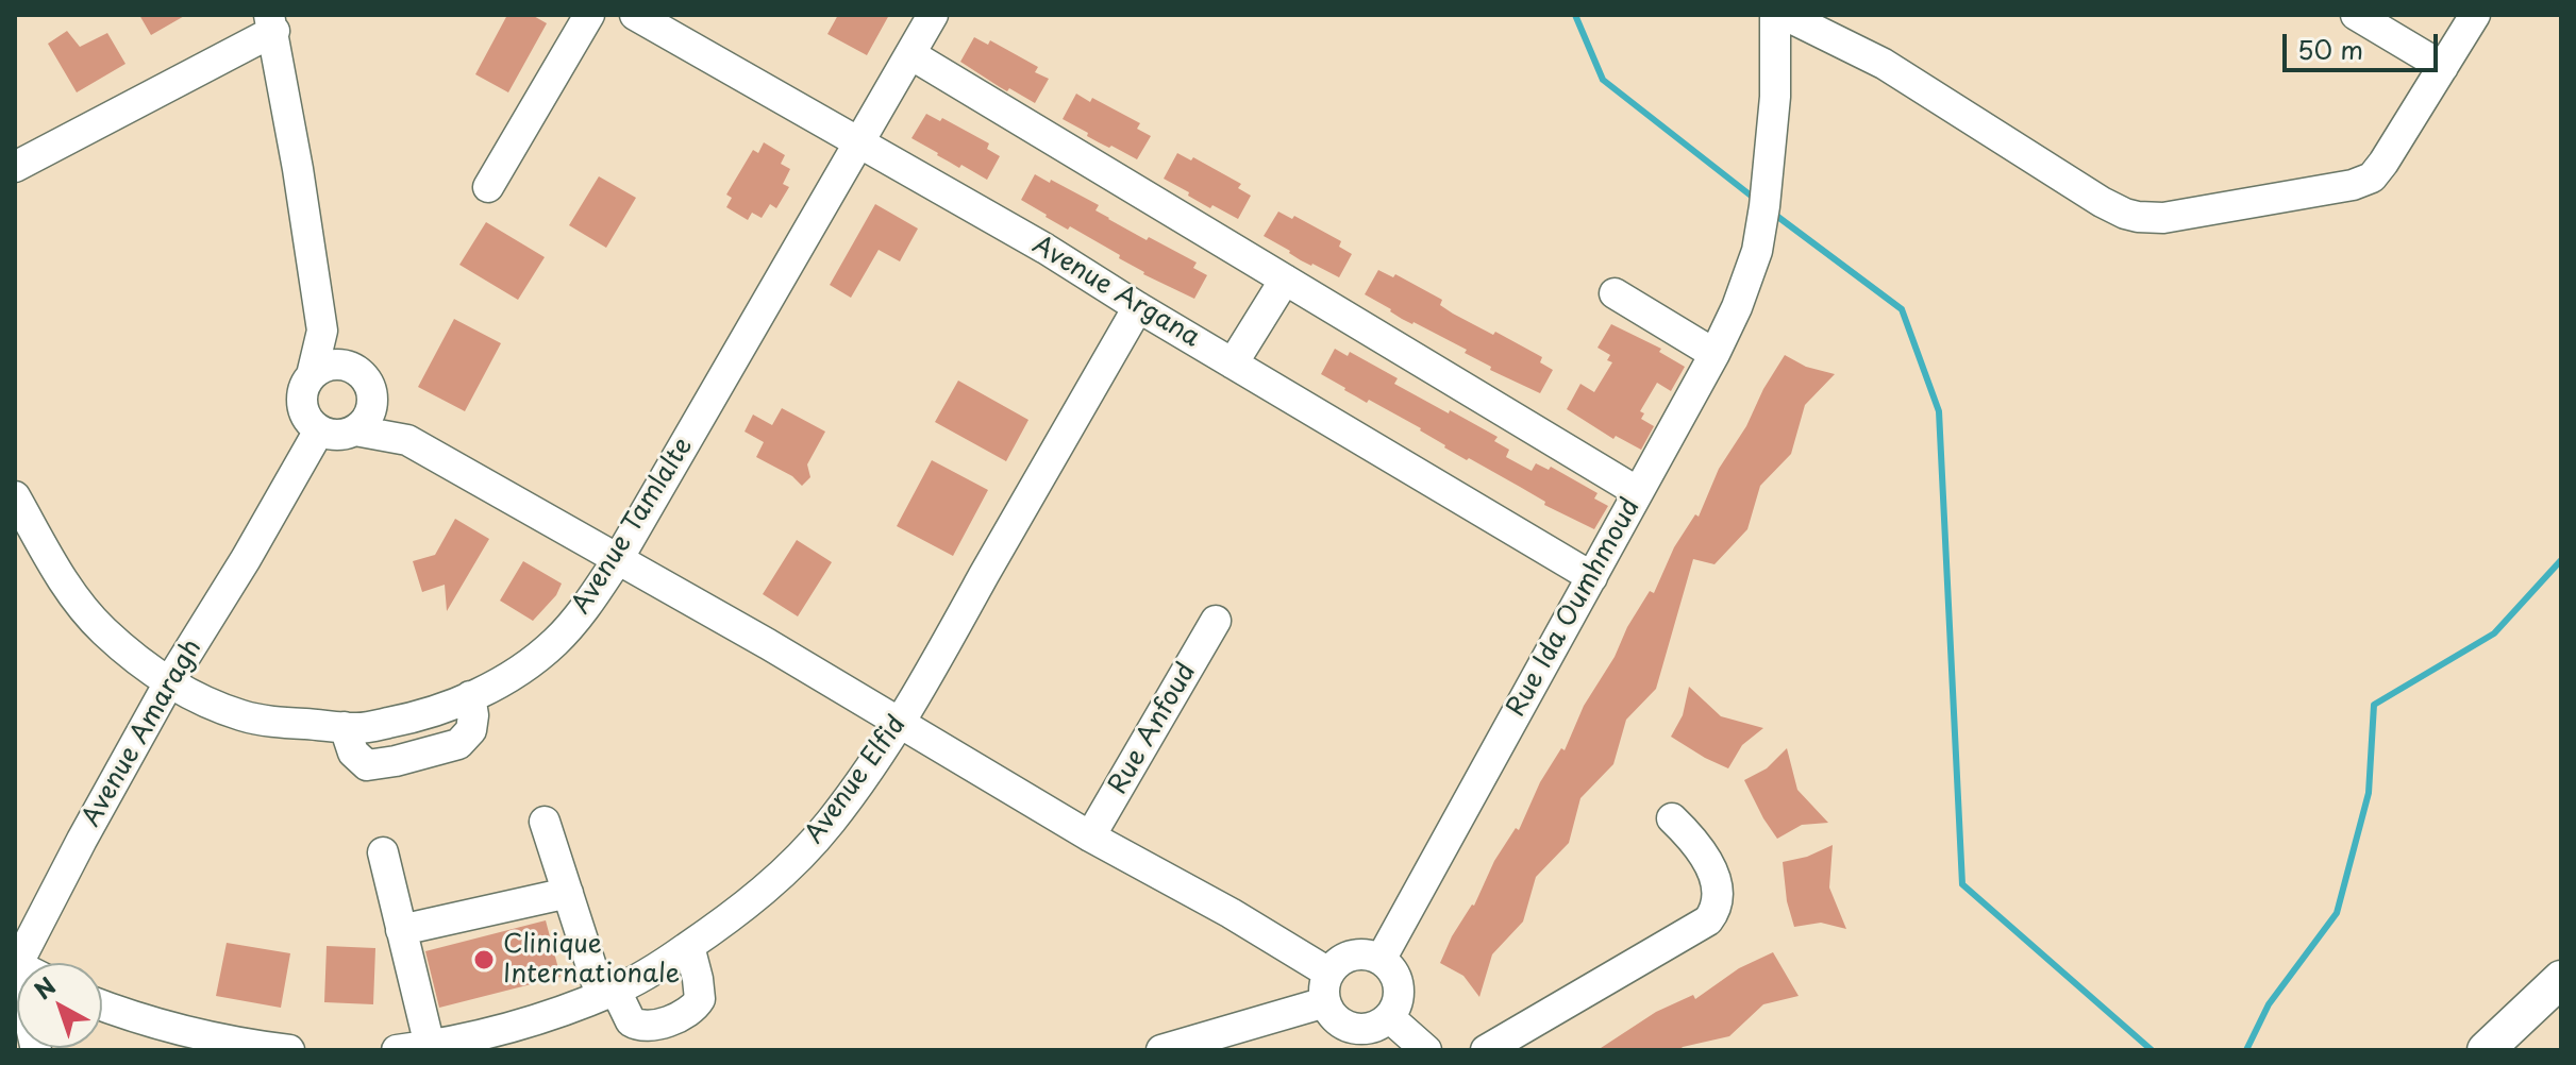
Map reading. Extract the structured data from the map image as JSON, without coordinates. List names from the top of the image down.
{
  "streets": {
    "street": [
      "Avenue Argana",
      "Avenue Tamlalte",
      "Rue Ida Oumhmoud",
      "Rue Anfoud",
      "Avenue Amaragh",
      "Avenue Elfid"
    ]
  },
  "crossings": [
    ["Avenue Argana", "Avenue Tamlalte"],
    ["Avenue Argana", "Rue Ida Oumhmoud"],
    ["Avenue Argana", "Avenue Elfid"],
    ["Avenue Tamlalte", "Avenue Amaragh"]
  ],
  "places": ["Clinique Internationale"],
  "scale_bar": "50 m",
  "north": "top left"
}
